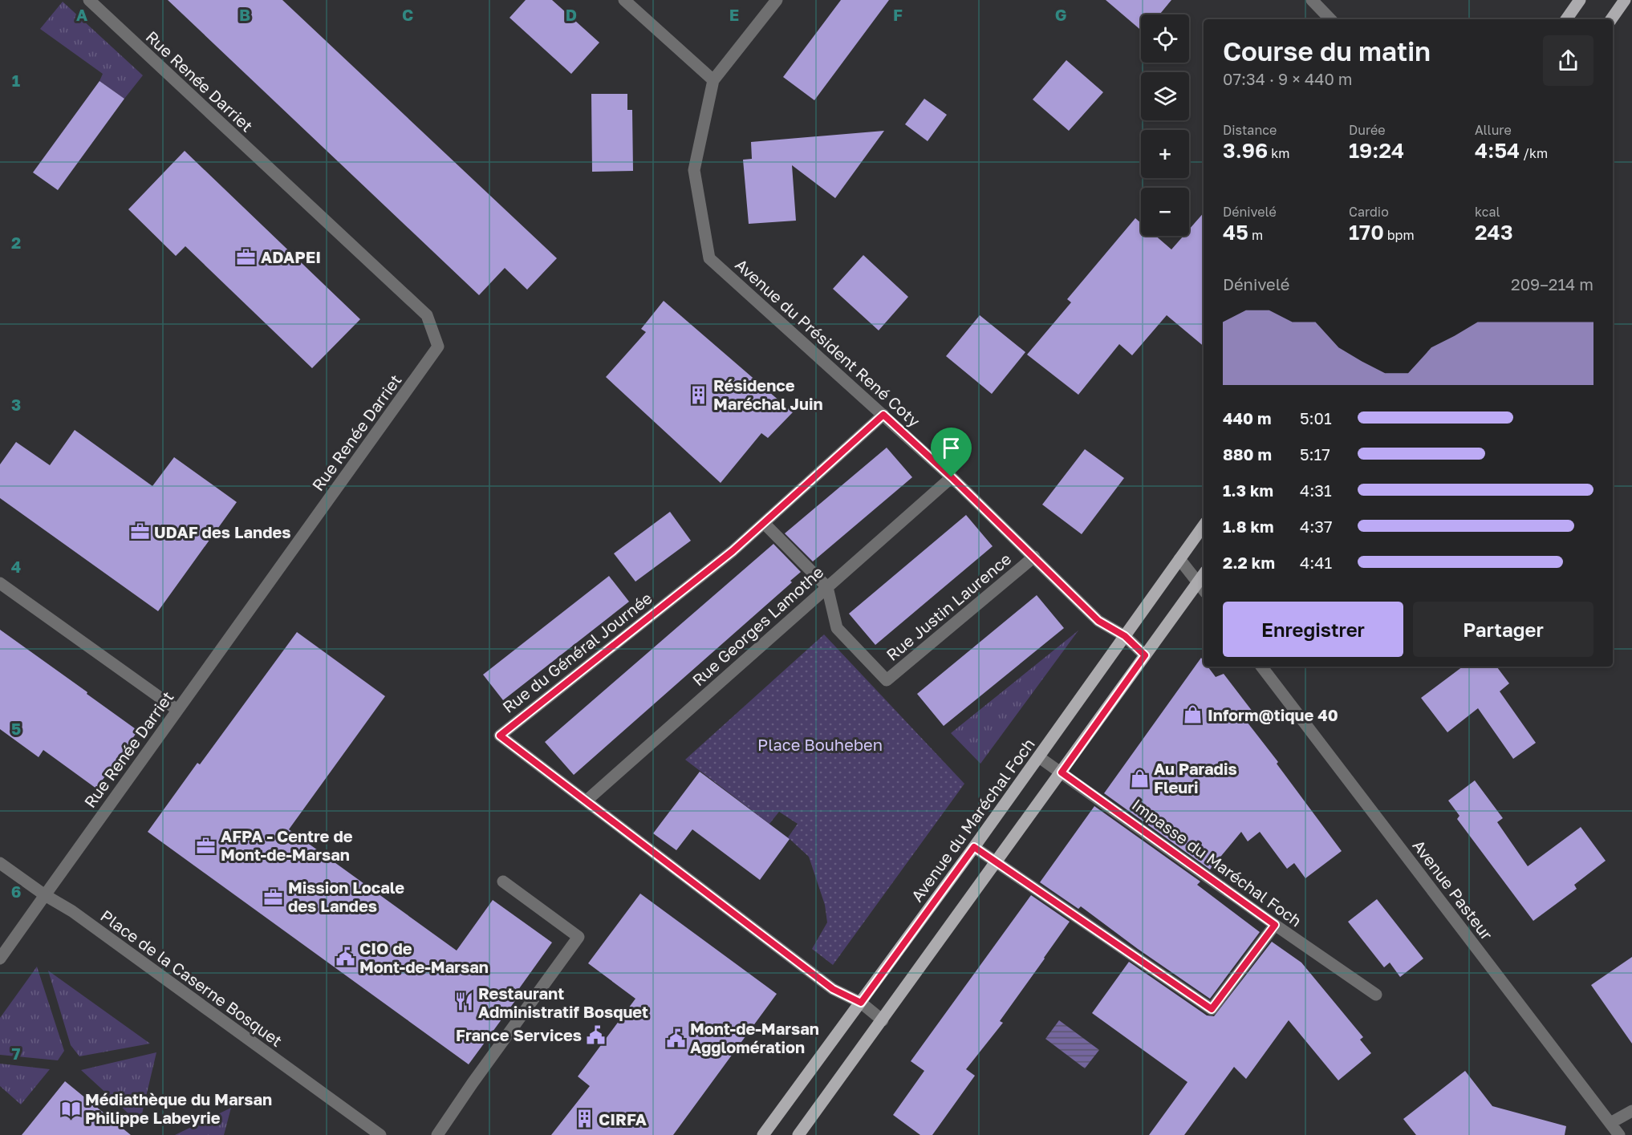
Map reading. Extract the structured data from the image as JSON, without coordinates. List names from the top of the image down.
{
  "streets": {
    "main road": ["Avenue du Maréchal Foch"],
    "street": [
      "Rue Renée Darriet",
      "Avenue du Président René Coty",
      "Rue Justin Laurence",
      "Rue Georges Lamothe",
      "Rue du Général Journée",
      "Impasse du Maréchal Foch",
      "Avenue Pasteur",
      "Place de la Caserne Bosquet"
    ]
  },
  "crossings": [
    ["Rue Renée Darriet", "Place de la Caserne Bosquet"],
    ["Avenue du Président René Coty", "Rue Justin Laurence"],
    ["Avenue du Président René Coty", "Rue Georges Lamothe"],
    ["Avenue du Président René Coty", "Rue du Général Journée"],
    ["Avenue du Président René Coty", "Avenue du Maréchal Foch"],
    ["Rue Justin Laurence", "Rue Georges Lamothe"],
    ["Rue Georges Lamothe", "Rue du Général Journée"],
    ["Rue du Général Journée", "Avenue du Maréchal Foch"],
    ["Avenue du Maréchal Foch", "Impasse du Maréchal Foch"]
  ],
  "parks": ["Place Bouheben"],
  "places": {
    "office": [
      "ADAPEI",
      "UDAF des Landes",
      "AFPA - Centre de Mont-de-Marsan",
      "Mission Locale des Landes"
    ],
    "building": ["Résidence Maréchal Juin", "CIRFA"],
    "shop": ["Inform@tique 40", "Au Paradis Fleuri"],
    "public building": ["CIO de Mont-de-Marsan", "France Services", "Mont-de-Marsan Agglomération"],
    "restaurant": ["Restaurant Administratif Bosquet"],
    "library": ["Médiathèque du Marsan Philippe Labeyrie"]
  },
  "page": {
    "map_buttons": ["+", "−"],
    "heading": ["Course du matin", "07:34 · 9 × 440 m"],
    "stats": [
      ["Distance", "3.96 km"],
      ["Durée", "19:24"],
      ["Allure", "4:54 /km"],
      ["Dénivelé", "45 m"],
      ["Cardio", "170 bpm"],
      ["kcal", "243"]
    ],
    "chart": ["Dénivelé", "209–214 m"],
    "list": [
      {
        "name": "440 m",
        "note": "5:01"
      },
      {
        "name": "880 m",
        "note": "5:17"
      },
      {
        "name": "1.3 km",
        "note": "4:31"
      },
      {
        "name": "1.8 km",
        "note": "4:37"
      },
      {
        "name": "2.2 km",
        "note": "4:41"
      }
    ],
    "buttons": ["Enregistrer", "Partager"]
  },
  "grid": {
    "columns": [
      "A",
      "B",
      "C",
      "D",
      "E",
      "F",
      "G"
    ],
    "rows": [
      "1",
      "2",
      "3",
      "4",
      "5",
      "6",
      "7"
    ]
  }
}
